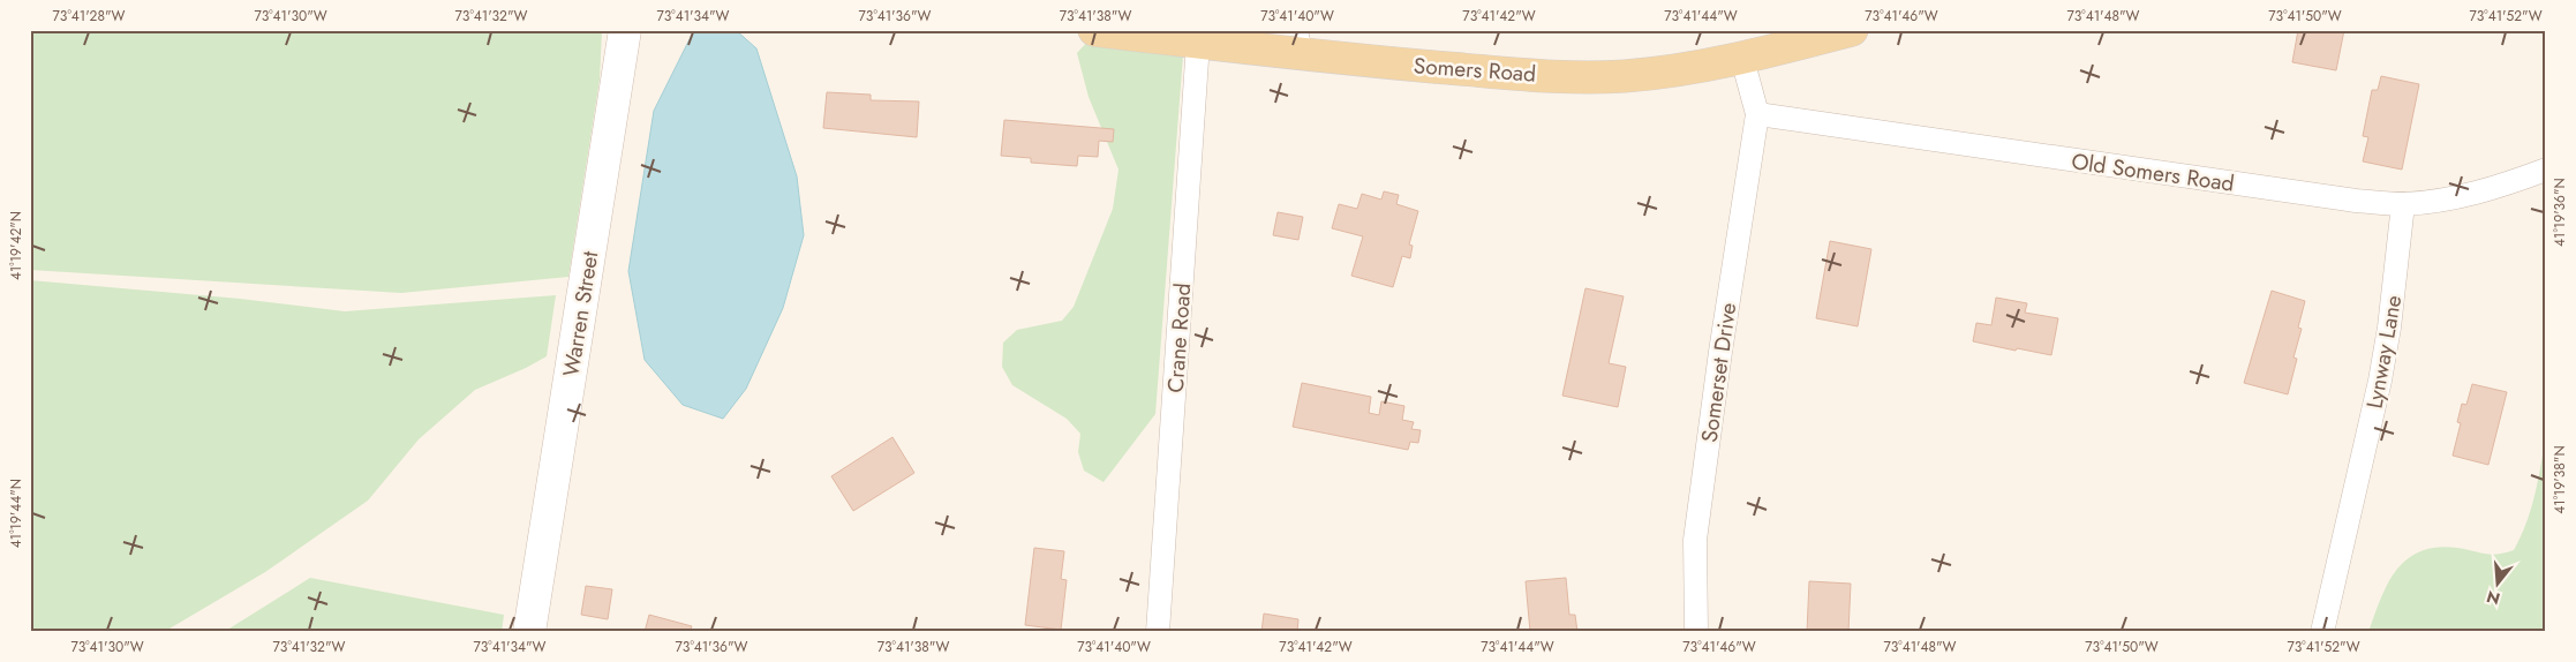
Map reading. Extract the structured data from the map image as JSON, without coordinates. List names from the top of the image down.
{
  "streets": {
    "main road": ["Somers Road"],
    "street": [
      "Old Somers Road",
      "Warren Street",
      "Crane Road",
      "Lynway Lane",
      "Somerset Drive"
    ]
  },
  "crossings": [
    ["Somers Road", "Crane Road"],
    ["Old Somers Road", "Lynway Lane"],
    ["Old Somers Road", "Somerset Drive"]
  ],
  "north": "bottom",
  "coordinates": [
    "73°41'28\"W",
    "73°41'30\"W",
    "73°41'32\"W",
    "73°41'34\"W",
    "73°41'36\"W",
    "73°41'38\"W",
    "73°41'40\"W",
    "73°41'42\"W",
    "73°41'44\"W",
    "73°41'46\"W",
    "73°41'48\"W",
    "73°41'50\"W",
    "73°41'52\"W",
    "41°19'36\"N",
    "41°19'42\"N",
    "41°19'38\"N",
    "41°19'44\"N"
  ]
}
